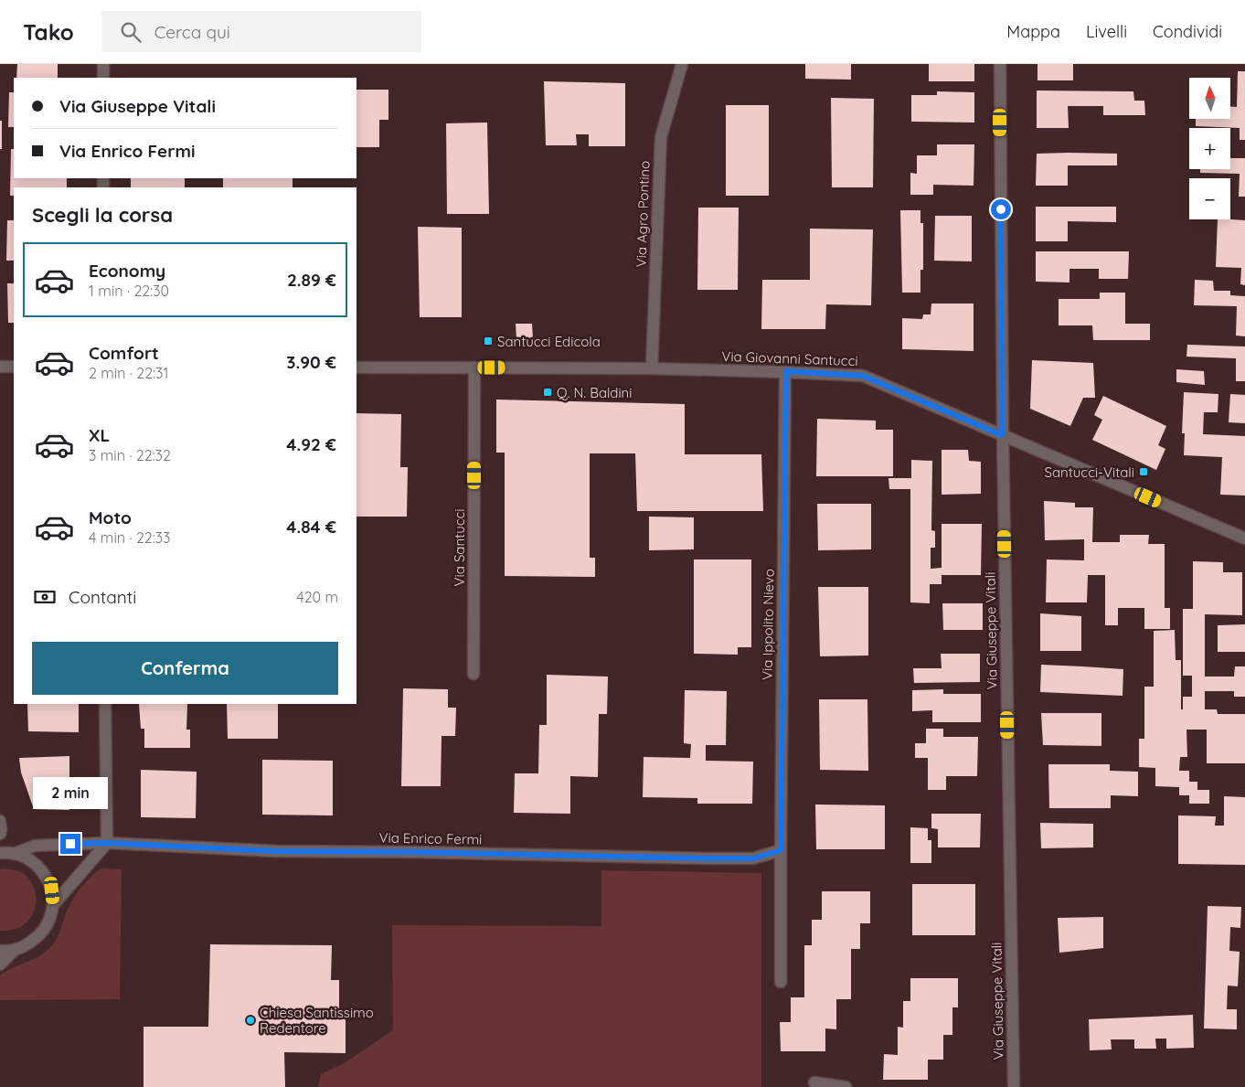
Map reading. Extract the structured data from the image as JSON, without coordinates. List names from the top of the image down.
{
  "streets": {
    "street": [
      "Via Agro Pontino",
      "Via Giovanni Santucci",
      "Via Santucci",
      "Via Ippolito Nievo",
      "Via Giuseppe Vitali",
      "Via Enrico Fermi"
    ]
  },
  "crossings": [
    ["Via Agro Pontino", "Via Giovanni Santucci"],
    ["Via Giovanni Santucci", "Via Santucci"],
    ["Via Giovanni Santucci", "Via Ippolito Nievo"],
    ["Via Giovanni Santucci", "Via Giuseppe Vitali"],
    ["Via Ippolito Nievo", "Via Enrico Fermi"]
  ],
  "places": {
    "transit": ["Santucci Edicola", "Q. N. Baldini", "Santucci-Vitali"],
    "other": ["Chiesa Santissimo Redentore"]
  },
  "north": "top",
  "page": {
    "header": "Tako",
    "search": "Cerca qui",
    "nav": ["Mappa", "Livelli", "Condividi"],
    "map_buttons": ["+", "−"],
    "banner": ["Via Giuseppe Vitali", "Via Enrico Fermi"],
    "heading": "Scegli la corsa",
    "list": [
      {
        "name": "Economy",
        "note": "1 min · 22:30",
        "value": "2.89 €"
      },
      {
        "name": "Comfort",
        "note": "2 min · 22:31",
        "value": "3.90 €"
      },
      {
        "name": "XL",
        "note": "3 min · 22:32",
        "value": "4.92 €"
      },
      {
        "name": "Moto",
        "note": "4 min · 22:33",
        "value": "4.84 €"
      }
    ],
    "pay": ["Contanti", "420 m"],
    "buttons": "Conferma",
    "bubble": "2 min"
  }
}
